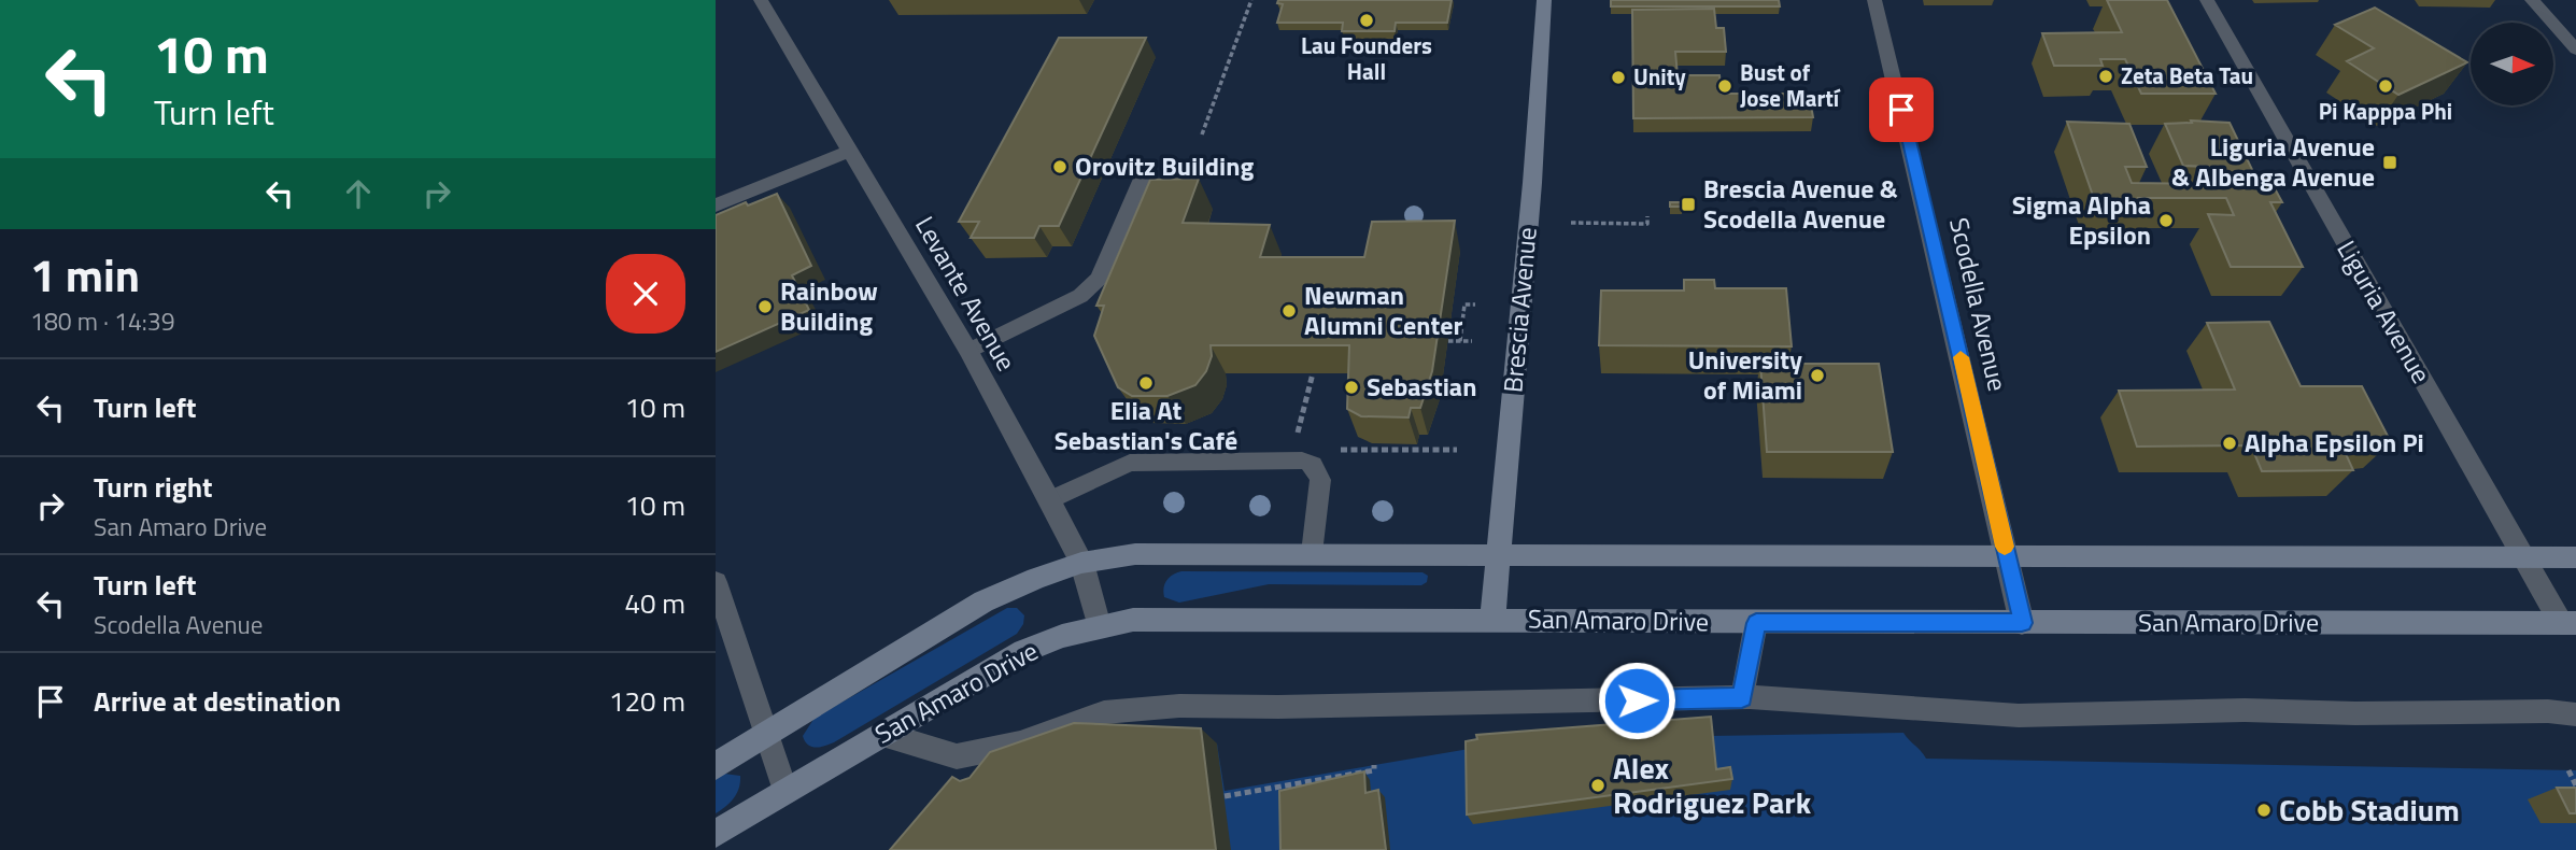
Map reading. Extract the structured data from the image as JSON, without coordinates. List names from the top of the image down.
{
  "streets": {
    "street": [
      "Levante Avenue",
      "Scodella Avenue",
      "Brescia Avenue",
      "Liguria Avenue",
      "San Amaro Drive"
    ]
  },
  "crossings": [
    ["Levante Avenue", "San Amaro Drive"],
    ["Scodella Avenue", "San Amaro Drive"],
    ["Brescia Avenue", "San Amaro Drive"],
    ["Liguria Avenue", "San Amaro Drive"]
  ],
  "places": {
    "other": [
      "Lau Founders Hall",
      "Zeta Beta Tau",
      "Unity",
      "Bust of Jose Martí",
      "Pi Kapppa Phi",
      "Orovitz Building",
      "Sigma Alpha Epsilon",
      "Rainbow Building",
      "Newman Alumni Center",
      "University of Miami",
      "Elia At Sebastian's Café",
      "Sebastian",
      "Alpha Epsilon Pi",
      "Alex Rodriguez Park",
      "Cobb Stadium"
    ],
    "transit": ["Liguria Avenue & Albenga Avenue", "Brescia Avenue & Scodella Avenue"]
  },
  "north": "right",
  "page": {
    "turn": ["10 m", "Turn left"],
    "heading": ["1 min", "180 m · 14:39"],
    "list": [
      {
        "name": "Turn left",
        "value": "10 m"
      },
      {
        "name": "Turn right",
        "note": "San Amaro Drive",
        "value": "10 m"
      },
      {
        "name": "Turn left",
        "note": "Scodella Avenue",
        "value": "40 m"
      },
      {
        "name": "Arrive at destination",
        "value": "120 m"
      }
    ]
  }
}
